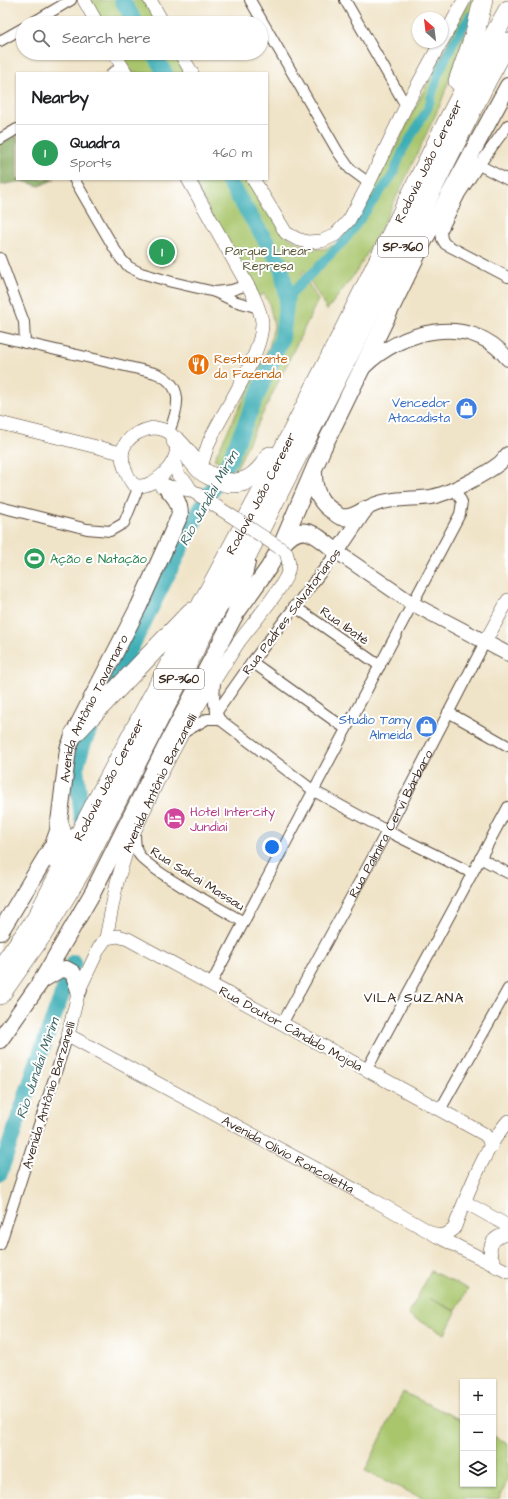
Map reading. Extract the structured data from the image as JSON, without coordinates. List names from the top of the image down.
{
  "streets": {
    "highway": ["Rodovia João Cereser", "SP-360"],
    "main road": ["Rua Padres Salvatorianos", "Avenida Antônio Tavarnaro"],
    "street": [
      "Rua Ibaté",
      "Avenida Antônio Barzanelli",
      "Rua Palmira Cervi Bárbaro",
      "Rua Sakai Massau",
      "Rua Doutor Cândido Mojola",
      "Avenida Olívio Roncoletta"
    ]
  },
  "crossings": [
    ["Rua Padres Salvatorianos", "Rua Ibaté"],
    ["Avenida Antônio Barzanelli", "Rua Sakai Massau"],
    ["Avenida Antônio Barzanelli", "Rua Doutor Cândido Mojola"],
    ["Avenida Antônio Barzanelli", "Avenida Olívio Roncoletta"],
    ["Rua Palmira Cervi Bárbaro", "Rua Doutor Cândido Mojola"]
  ],
  "districts": ["VILA SUZANA"],
  "water": ["Rio Jundiaí Mirim"],
  "parks": ["Parque Linear Represa"],
  "places": {
    "restaurant": ["Restaurante da Fazenda"],
    "shop": ["Vencedor Atacadista", "Studio Tamy Almeida"],
    "sports": ["Ação e Natação"],
    "hotel": ["Hotel Intercity Jundiaí"]
  },
  "north": "top left",
  "page": {
    "search": "Search here",
    "heading": "Nearby",
    "list": [
      {
        "mark": "1",
        "name": "Quadra",
        "note": "Sports",
        "value": "460 m"
      }
    ],
    "pins": "1",
    "map_buttons": ["+", "−"]
  }
}
